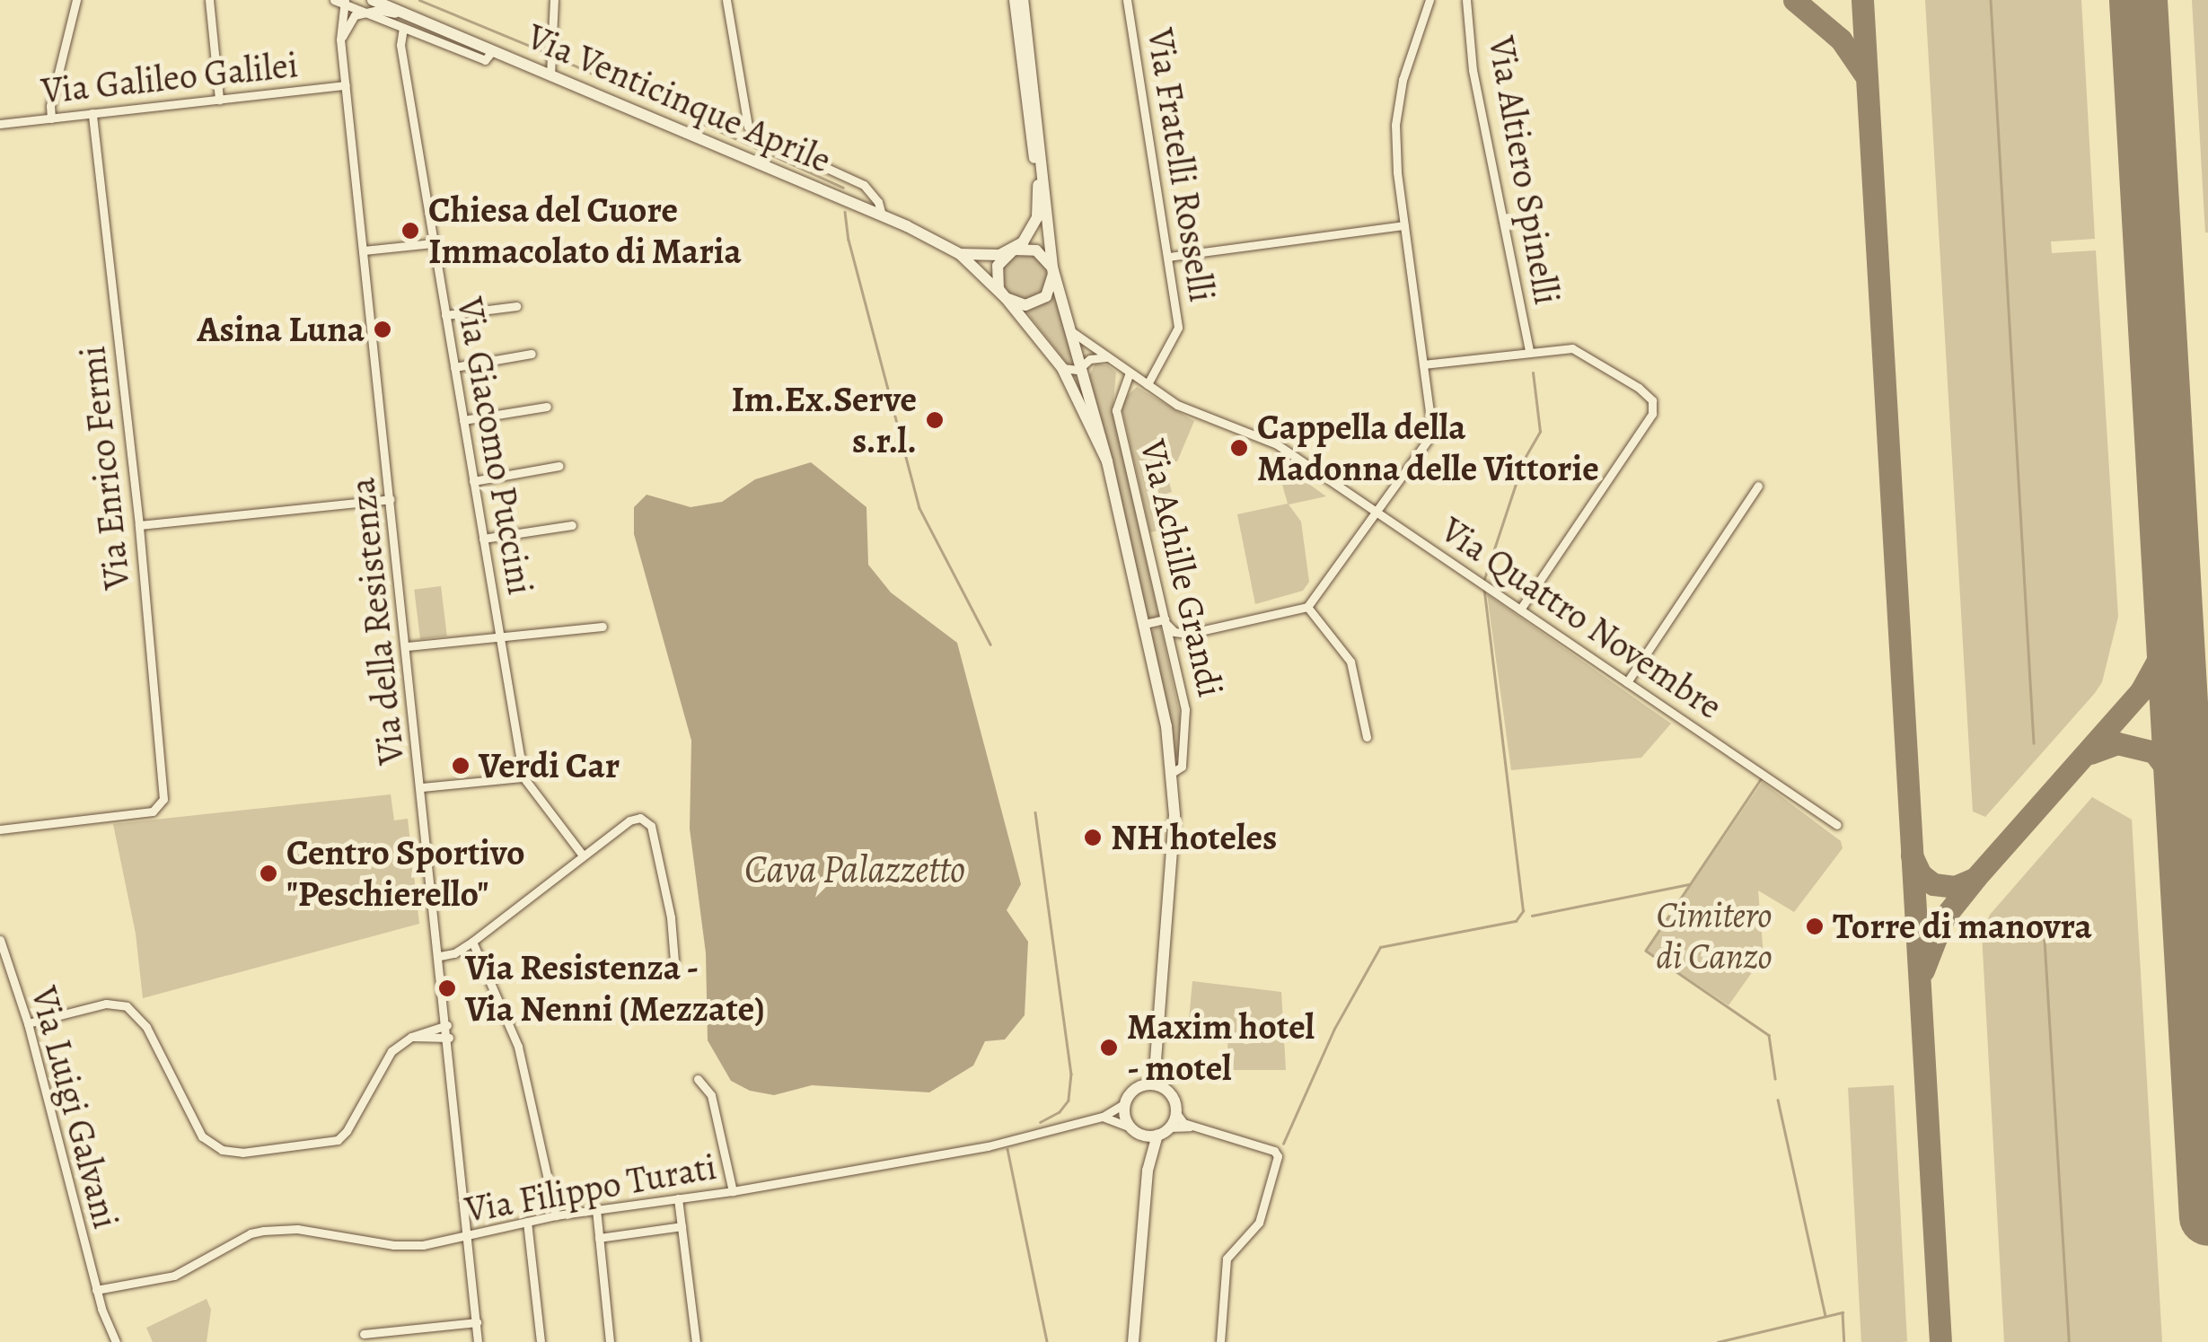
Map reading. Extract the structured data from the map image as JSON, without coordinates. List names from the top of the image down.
{
  "streets": {
    "main road": ["Via Venticinque Aprile", "Via Achille Grandi"],
    "street": [
      "Via Galileo Galilei",
      "Via Fratelli Rosselli",
      "Via Altiero Spinelli",
      "Via Giacomo Puccini",
      "Via Enrico Fermi",
      "Via Quattro Novembre",
      "Via della Resistenza",
      "Via Luigi Galvani",
      "Via Filippo Turati"
    ]
  },
  "crossings": [
    ["Via Galileo Galilei", "Via Enrico Fermi"],
    ["Via Galileo Galilei", "Via della Resistenza"],
    ["Via Venticinque Aprile", "Via Achille Grandi"],
    ["Via Fratelli Rosselli", "Via Quattro Novembre"],
    ["Via Achille Grandi", "Via Quattro Novembre"],
    ["Via Achille Grandi", "Via Filippo Turati"],
    ["Via della Resistenza", "Via Filippo Turati"],
    ["Via Luigi Galvani", "Via Filippo Turati"]
  ],
  "water": ["Cava Palazzetto"],
  "parks": ["Cimitero di Canzo"],
  "places": [
    "Chiesa del Cuore Immacolato di Maria",
    "Asina Luna",
    "Im.Ex.Serve s.r.l.",
    "Cappella della Madonna delle Vittorie",
    "Verdi Car",
    "NH hoteles",
    "Centro Sportivo \"Peschierello\"",
    "Torre di manovra",
    "Via Resistenza - Via Nenni (Mezzate)",
    "Maxim hotel - motel"
  ]
}
